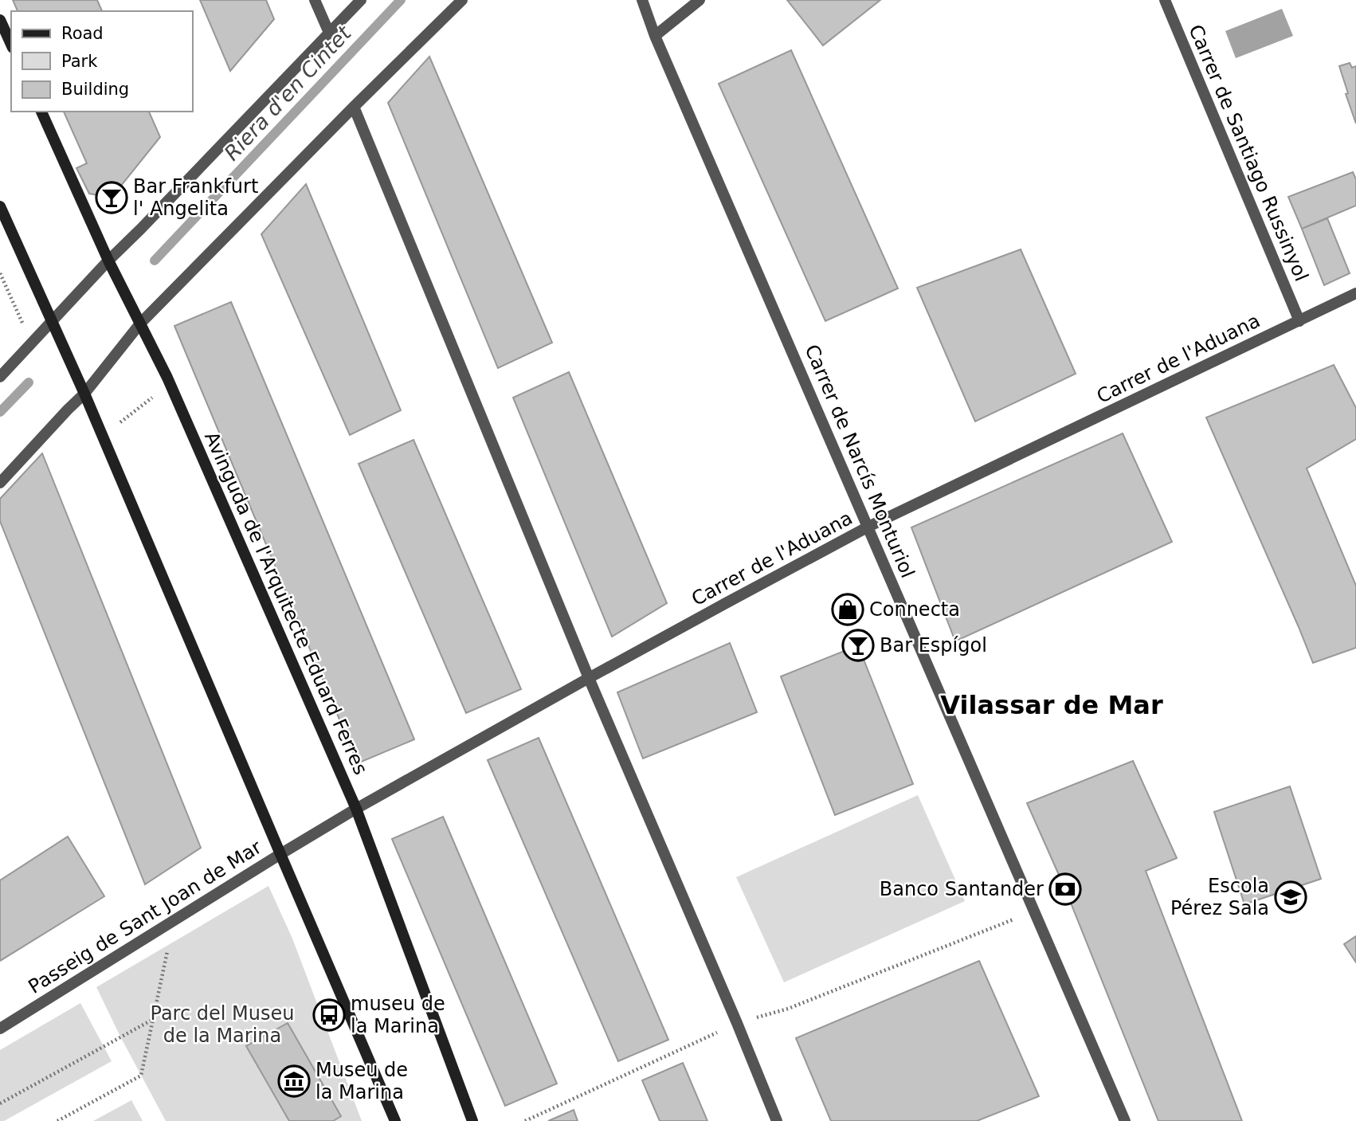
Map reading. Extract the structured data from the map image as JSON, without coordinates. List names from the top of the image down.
{
  "streets": {
    "street": [
      "Carrer de Santiago Russinyol",
      "Carrer de l'Aduana",
      "Carrer de Narcís Monturiol",
      "Avinguda de l'Arquitecte Eduard Ferres",
      "Passeig de Sant Joan de Mar"
    ]
  },
  "crossings": [
    ["Carrer de Santiago Russinyol", "Carrer de l'Aduana"],
    ["Carrer de l'Aduana", "Carrer de Narcís Monturiol"],
    ["Carrer de l'Aduana", "Avinguda de l'Arquitecte Eduard Ferres"],
    ["Carrer de l'Aduana", "Passeig de Sant Joan de Mar"]
  ],
  "districts": ["Vilassar de Mar"],
  "water": ["Riera d'en Cintet"],
  "parks": ["Parc del Museu de la Marina"],
  "places": {
    "bar": ["Bar Frankfurt l' Angelita", "Bar Espígol"],
    "shop": ["Connecta"],
    "bank": ["Banco Santander"],
    "school or university": ["Escola Pérez Sala"],
    "bus stop": ["museu de la Marina"],
    "museum": ["Museu de la Marina"]
  },
  "legend": ["Road", "Park", "Building"]
}
